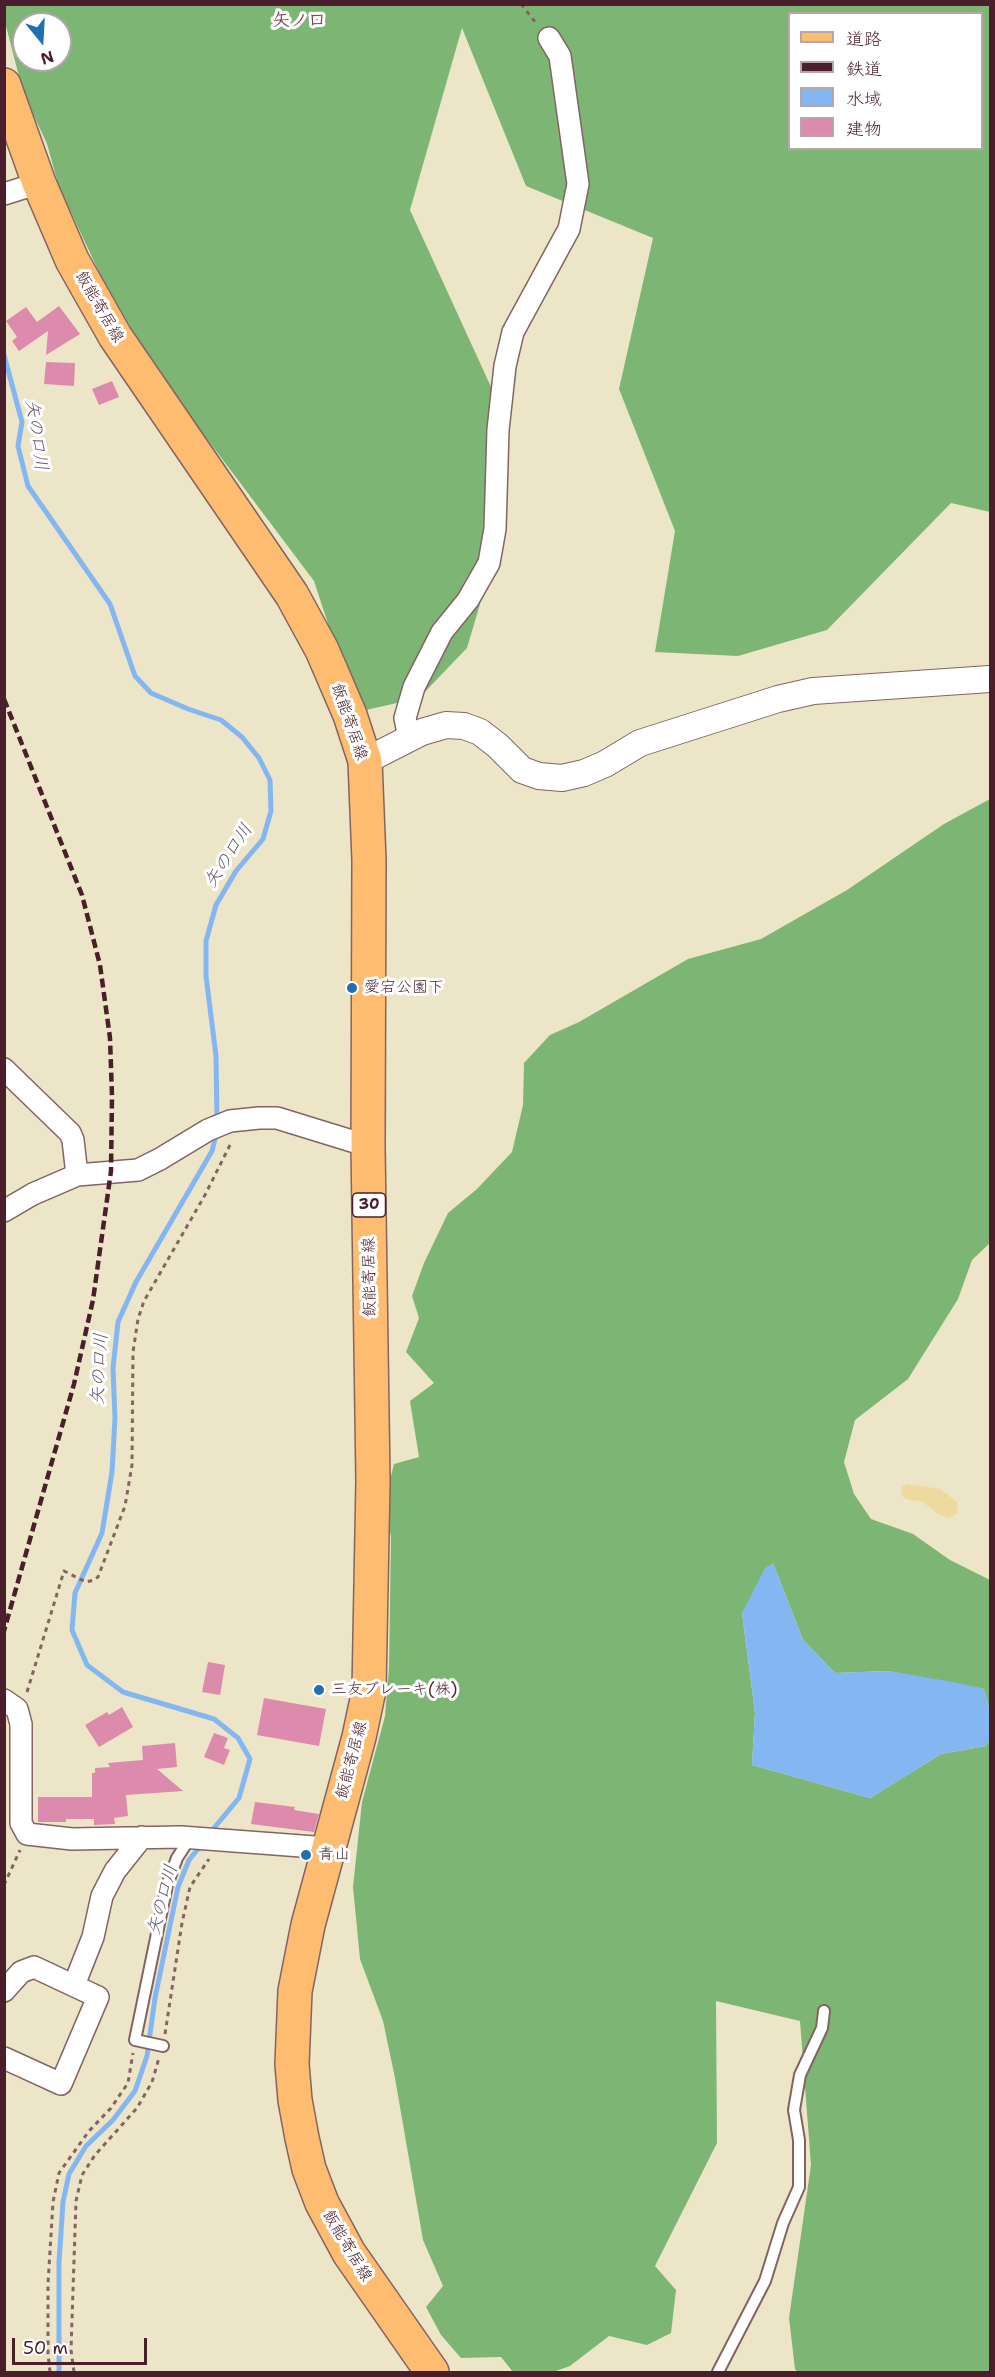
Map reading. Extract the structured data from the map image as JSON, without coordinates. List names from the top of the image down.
{
  "streets": {
    "main road": ["飯能寄居線", "30"]
  },
  "districts": ["矢ノ口"],
  "water": ["矢の口川"],
  "places": ["愛宕公園下", "三友ブレーキ(株)", "青山"],
  "legend": [
    "道路",
    "鉄道",
    "水域",
    "建物"
  ],
  "scale_bar": "50 m",
  "north": "bottom"
}
